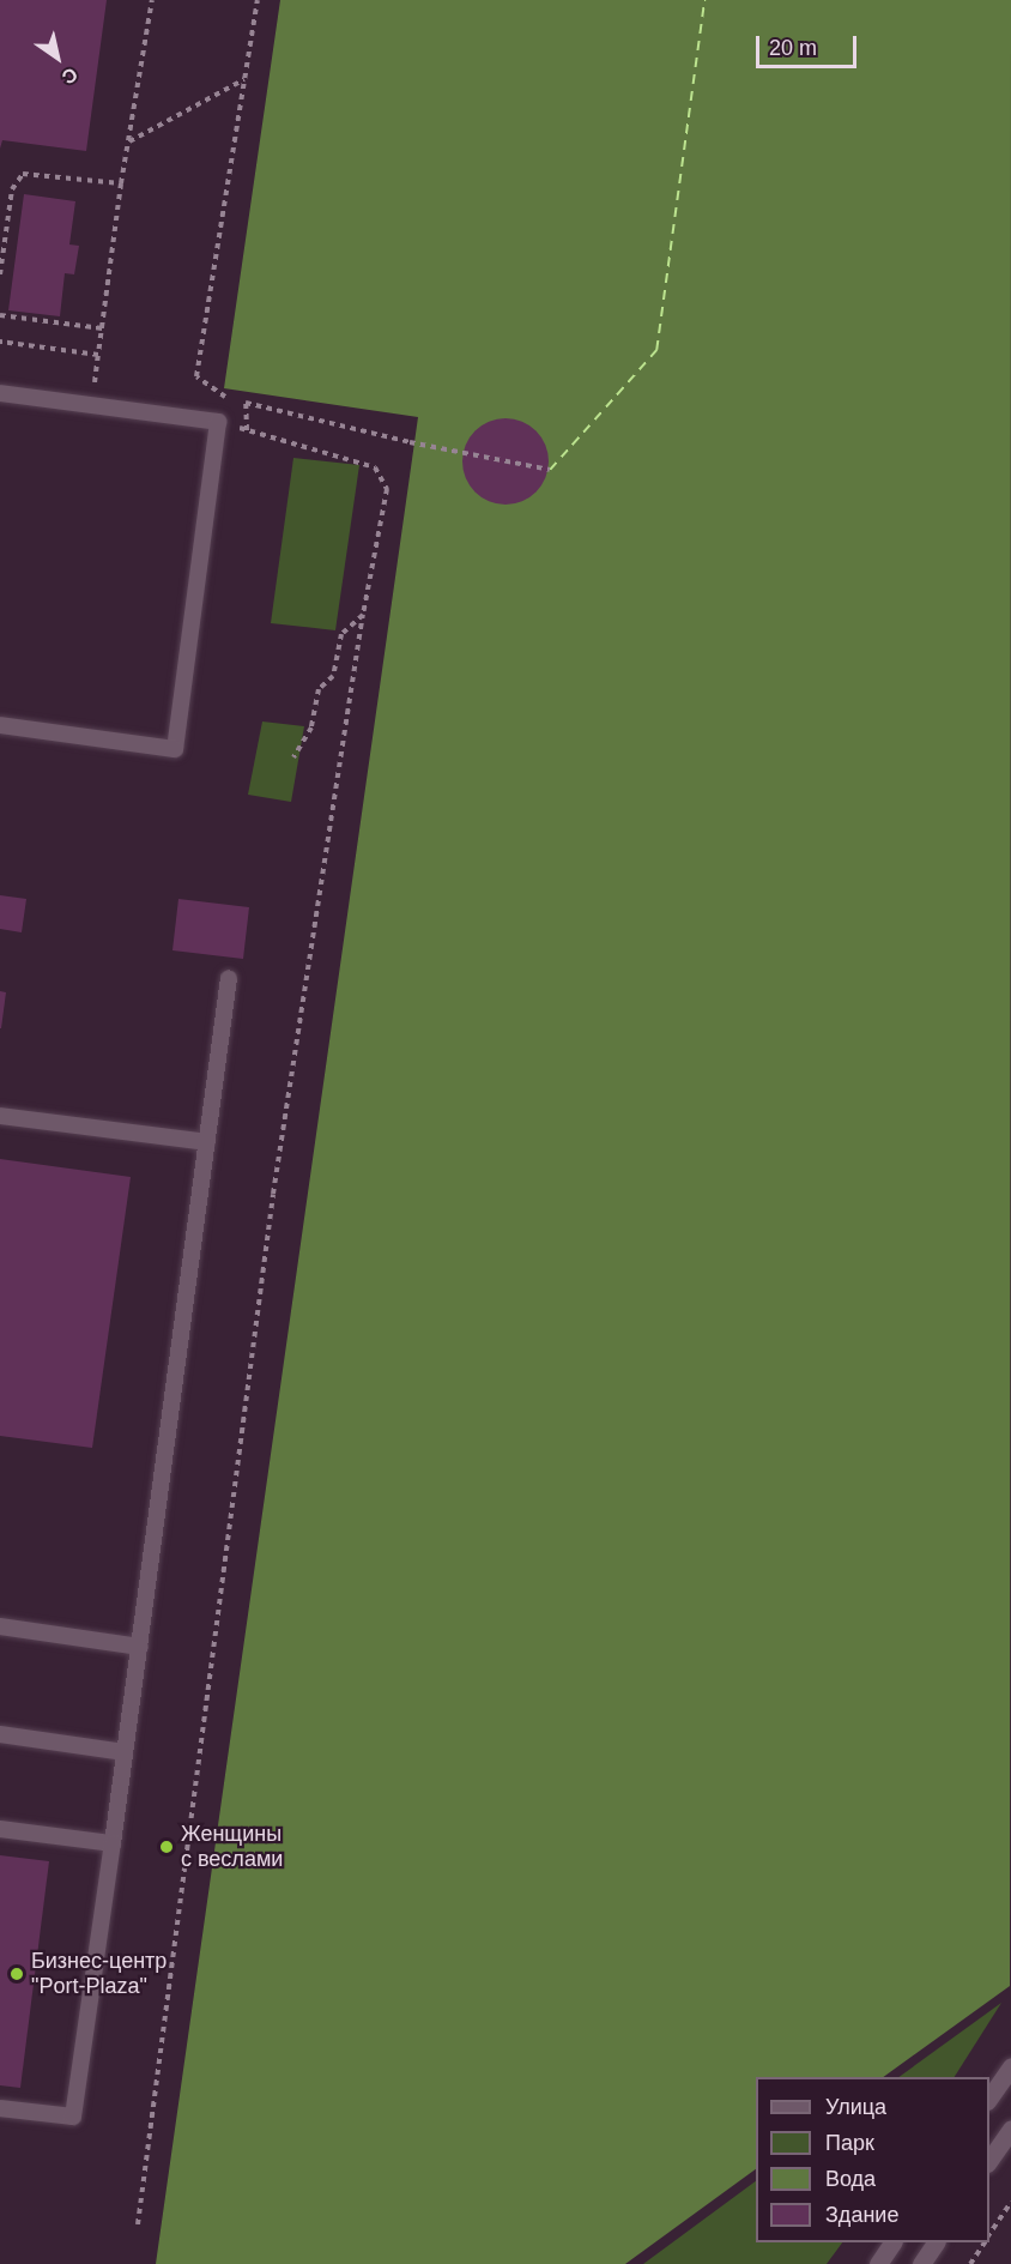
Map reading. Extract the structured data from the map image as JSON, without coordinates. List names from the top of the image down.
{
  "places": ["Женщины с веслами", "Бизнес-центр \"Port-Plaza\""],
  "legend": [
    "Улица",
    "Парк",
    "Вода",
    "Здание"
  ],
  "scale_bar": "20 m",
  "north": "bottom right"
}
